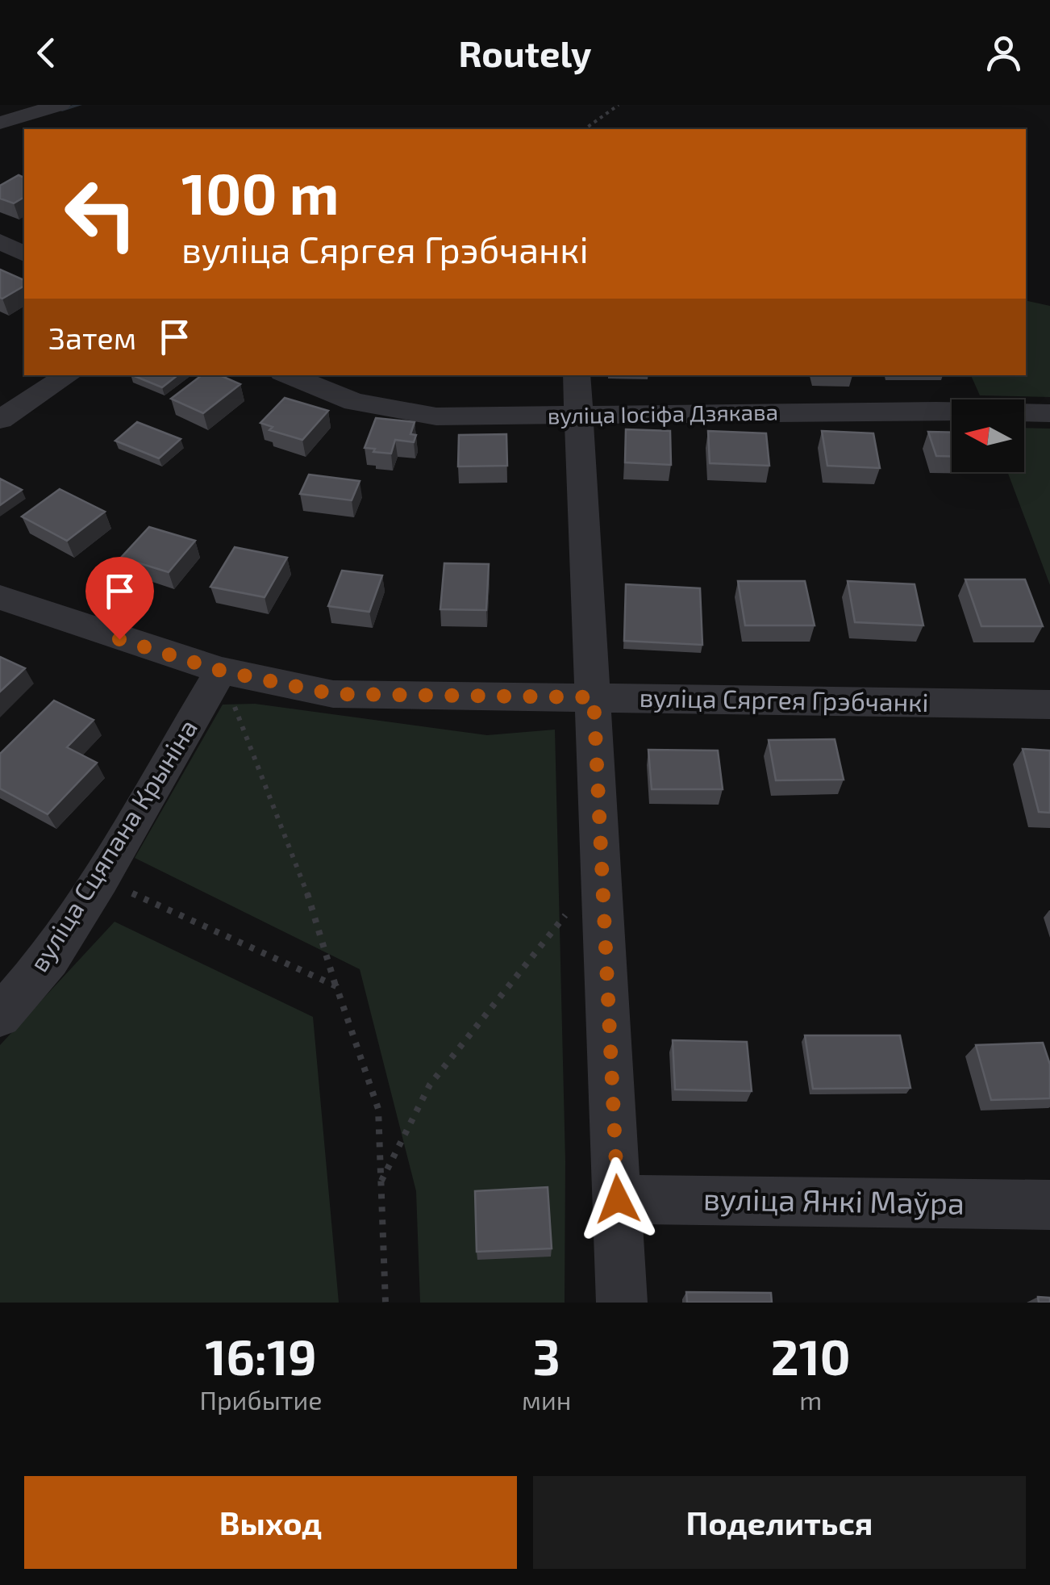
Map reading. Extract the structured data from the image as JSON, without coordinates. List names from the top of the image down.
{
  "streets": {
    "street": [
      "вуліца Іосіфа Дзякава",
      "вуліца Сяргея Грэбчанкі",
      "вуліца Сцяпана Крыніна",
      "вуліца Янкі Маўра"
    ]
  },
  "crossings": [
    ["вуліца Сяргея Грэбчанкі", "вуліца Сцяпана Крыніна"]
  ],
  "north": "left",
  "page": {
    "header": "Routely",
    "turn": ["100 m", "вуліца Сяргея Грэбчанкі"],
    "then": "Затем",
    "eta": [
      "16:19",
      "Прибытие",
      "3",
      "мин",
      "210",
      "m"
    ],
    "buttons": ["Выход", "Поделиться"]
  }
}
